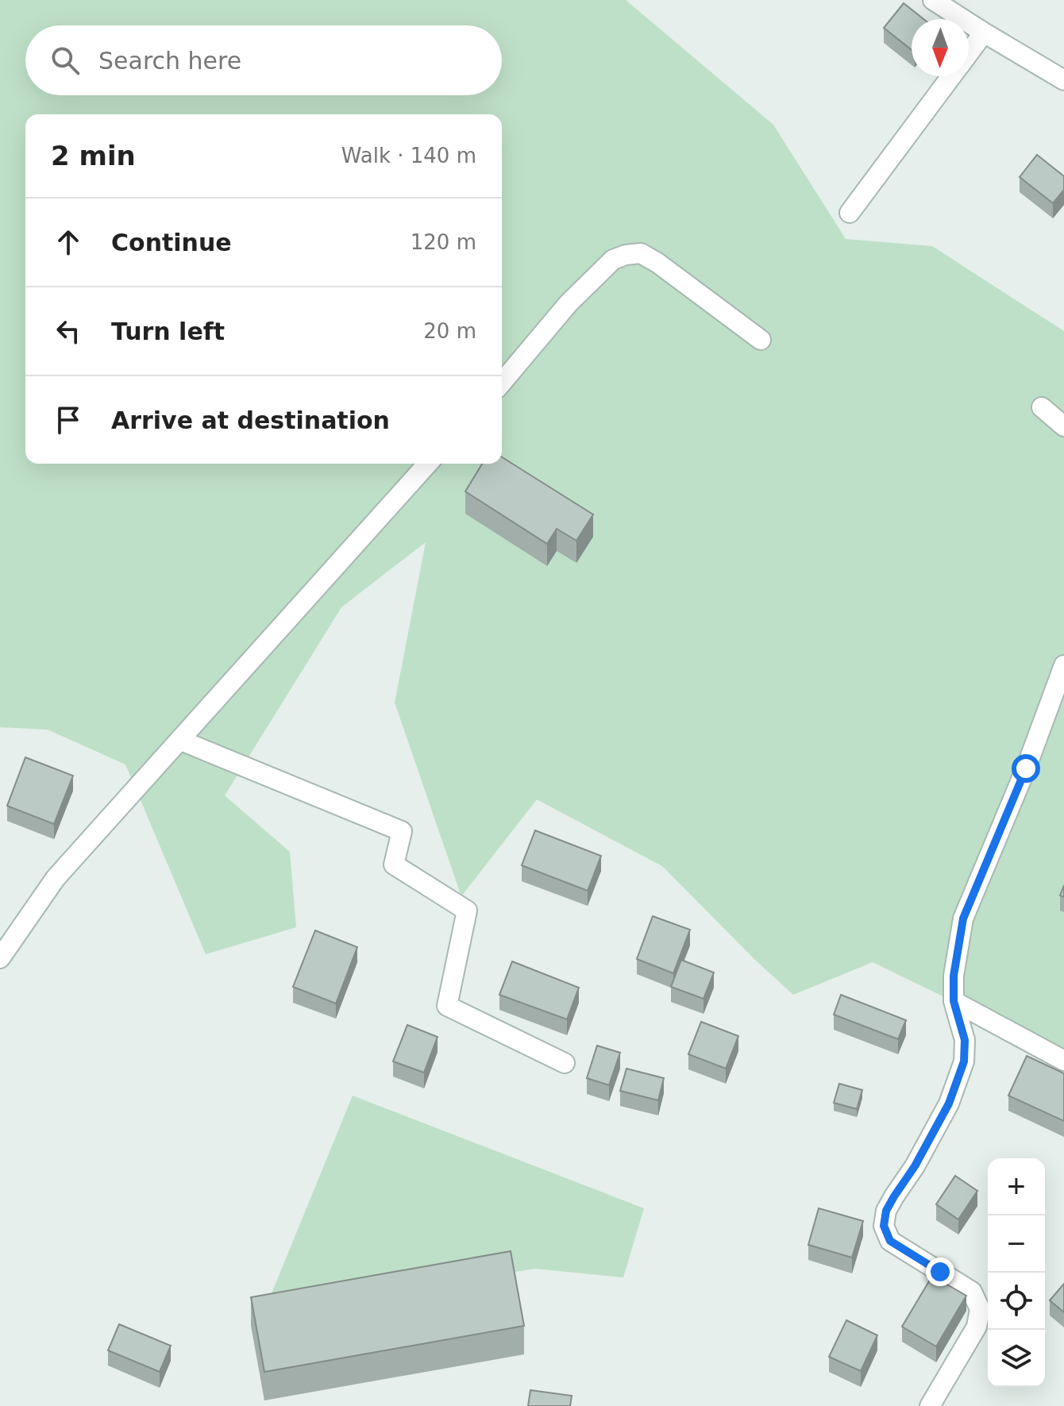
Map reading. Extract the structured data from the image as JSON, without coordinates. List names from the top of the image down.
{
  "north": "bottom",
  "page": {
    "search": "Search here",
    "heading": ["2 min", "Walk · 140 m"],
    "list": [
      ["Continue", "120 m"],
      ["Turn left", "20 m"],
      "Arrive at destination"
    ],
    "map_buttons": ["+", "−"]
  }
}
